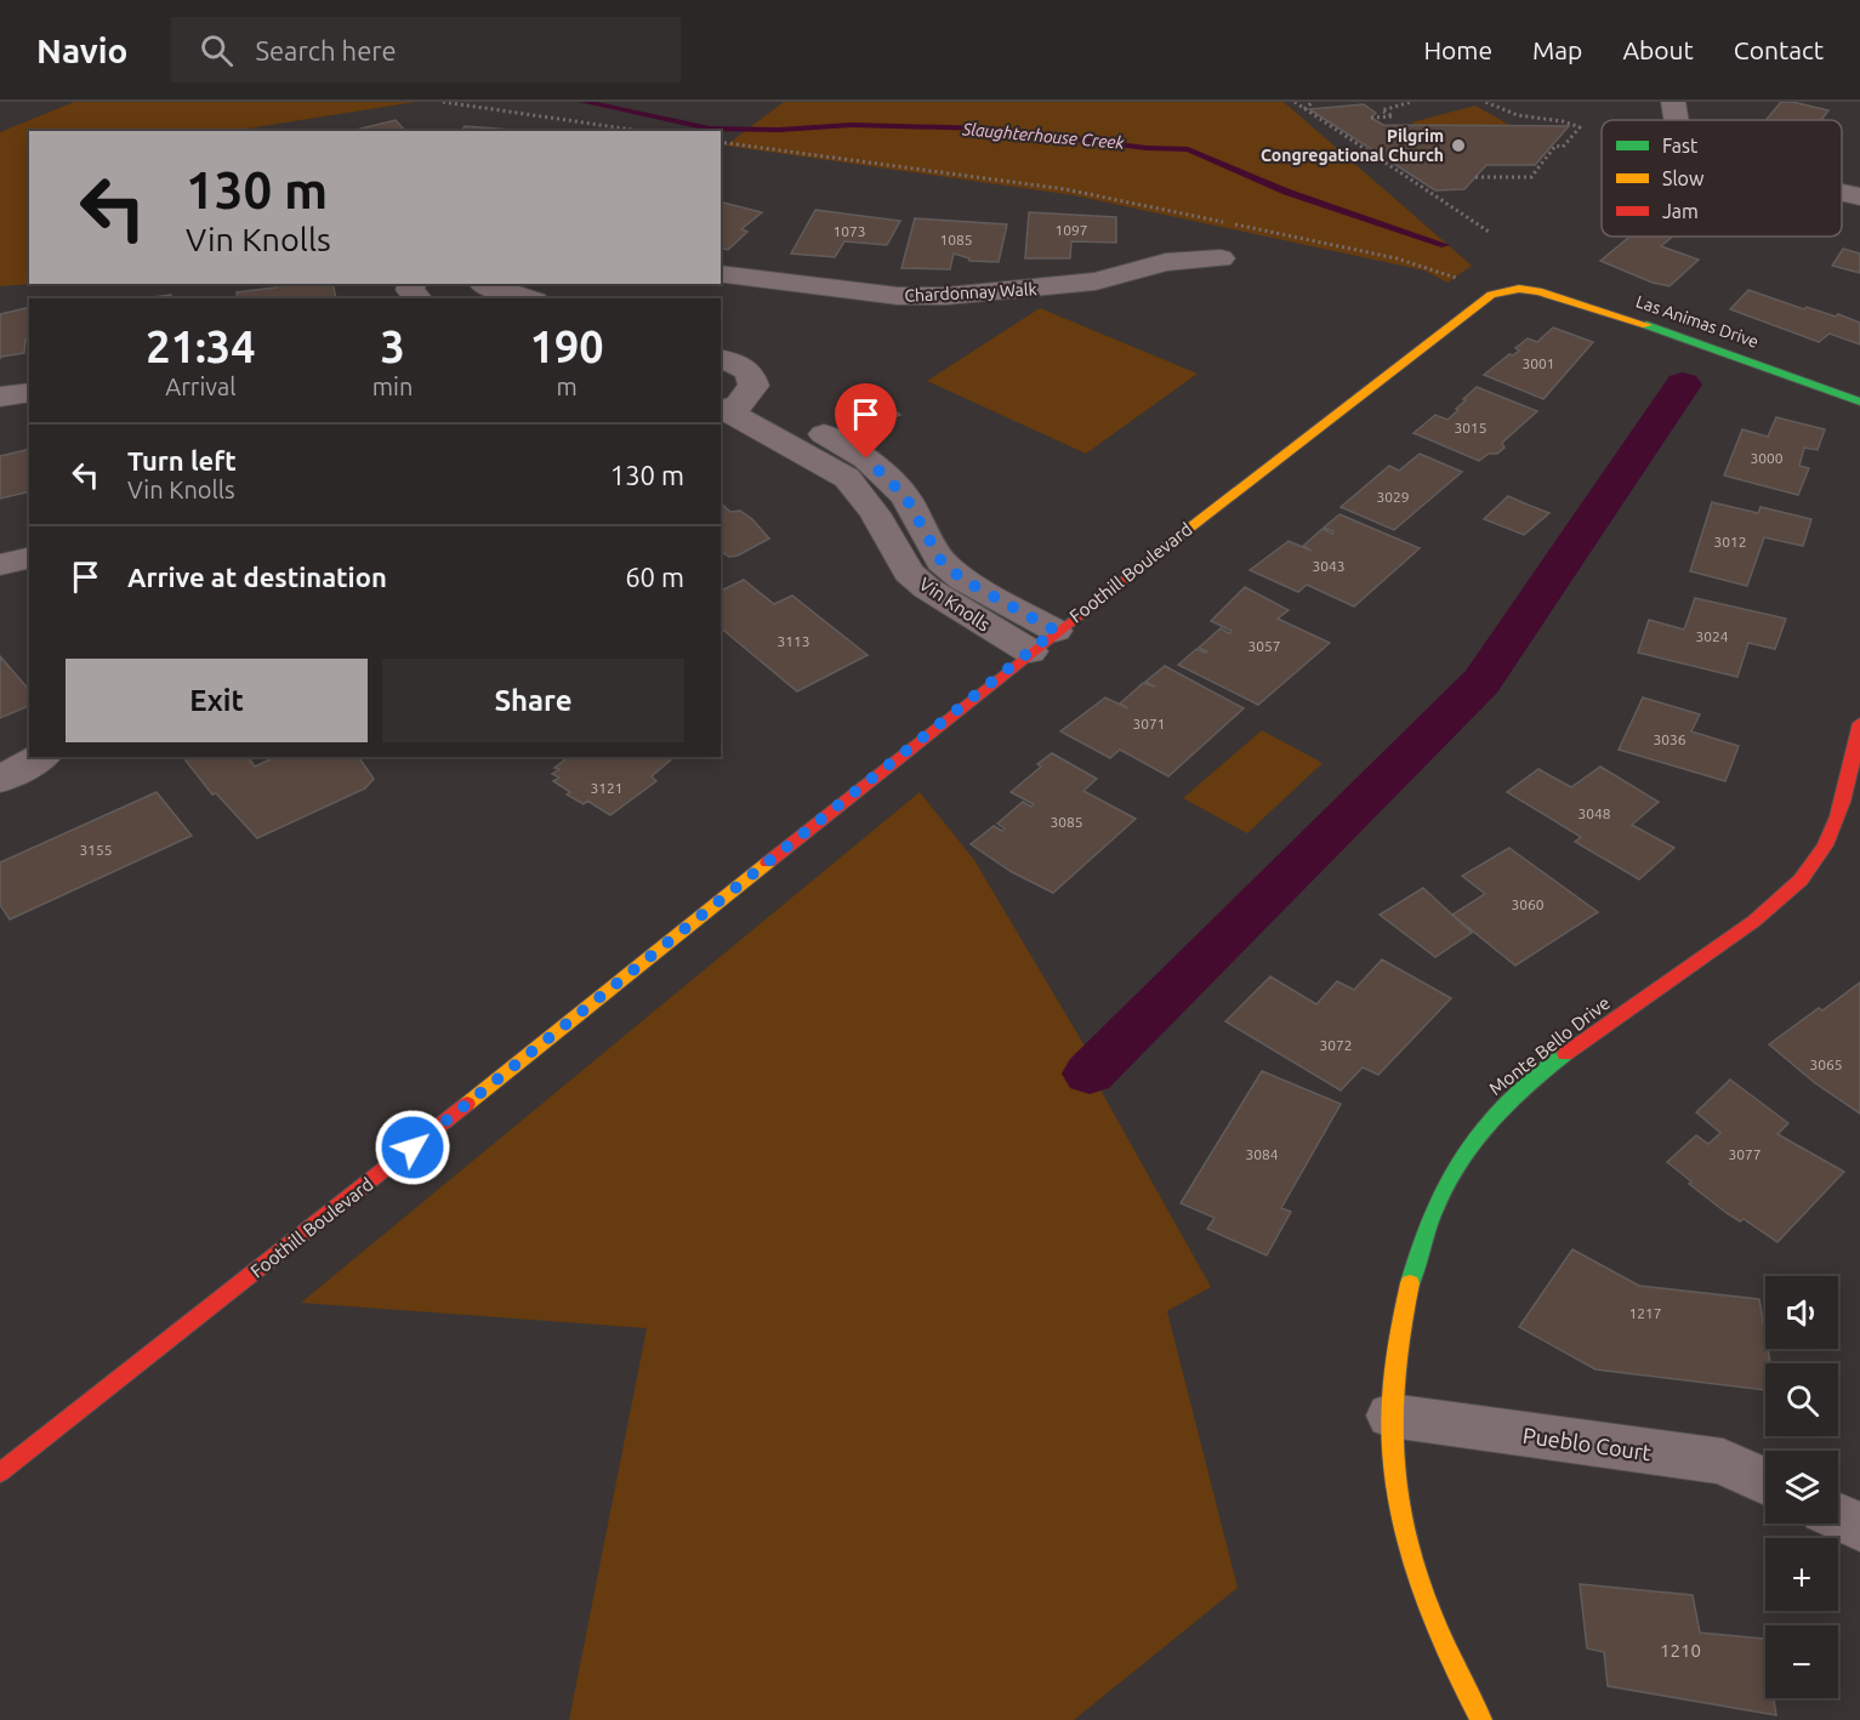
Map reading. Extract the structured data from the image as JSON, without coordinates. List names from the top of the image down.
{
  "streets": {
    "street": [
      "Chardonnay Walk",
      "Las Animas Drive",
      "Foothill Boulevard",
      "Vin Knolls",
      "Monte Bello Drive",
      "Pueblo Court"
    ]
  },
  "crossings": [
    ["Las Animas Drive", "Foothill Boulevard"],
    ["Foothill Boulevard", "Vin Knolls"],
    ["Monte Bello Drive", "Pueblo Court"]
  ],
  "water": ["Slaughterhouse Creek"],
  "places": ["Pilgrim Congregational Church"],
  "house_numbers": [
    "1097",
    "1073",
    "1085",
    "3001",
    "3015",
    "3000",
    "3029",
    "3012",
    "3043",
    "3024",
    "3113",
    "3057",
    "3071",
    "3036",
    "3121",
    "3048",
    "3085",
    "3155",
    "3060",
    "3072",
    "3065",
    "3084",
    "3077",
    "1217",
    "1210"
  ],
  "legend": ["Fast", "Slow", "Jam"],
  "page": {
    "header": "Navio",
    "search": "Search here",
    "nav": [
      "Home",
      "Map",
      "About",
      "Contact"
    ],
    "turn": ["130 m", "Vin Knolls"],
    "eta": [
      "21:34",
      "Arrival",
      "3",
      "min",
      "190",
      "m"
    ],
    "list": [
      {
        "name": "Turn left",
        "note": "Vin Knolls",
        "value": "130 m"
      },
      {
        "name": "Arrive at destination",
        "value": "60 m"
      }
    ],
    "buttons": ["Exit", "Share"],
    "map_buttons": ["+", "−"]
  }
}
